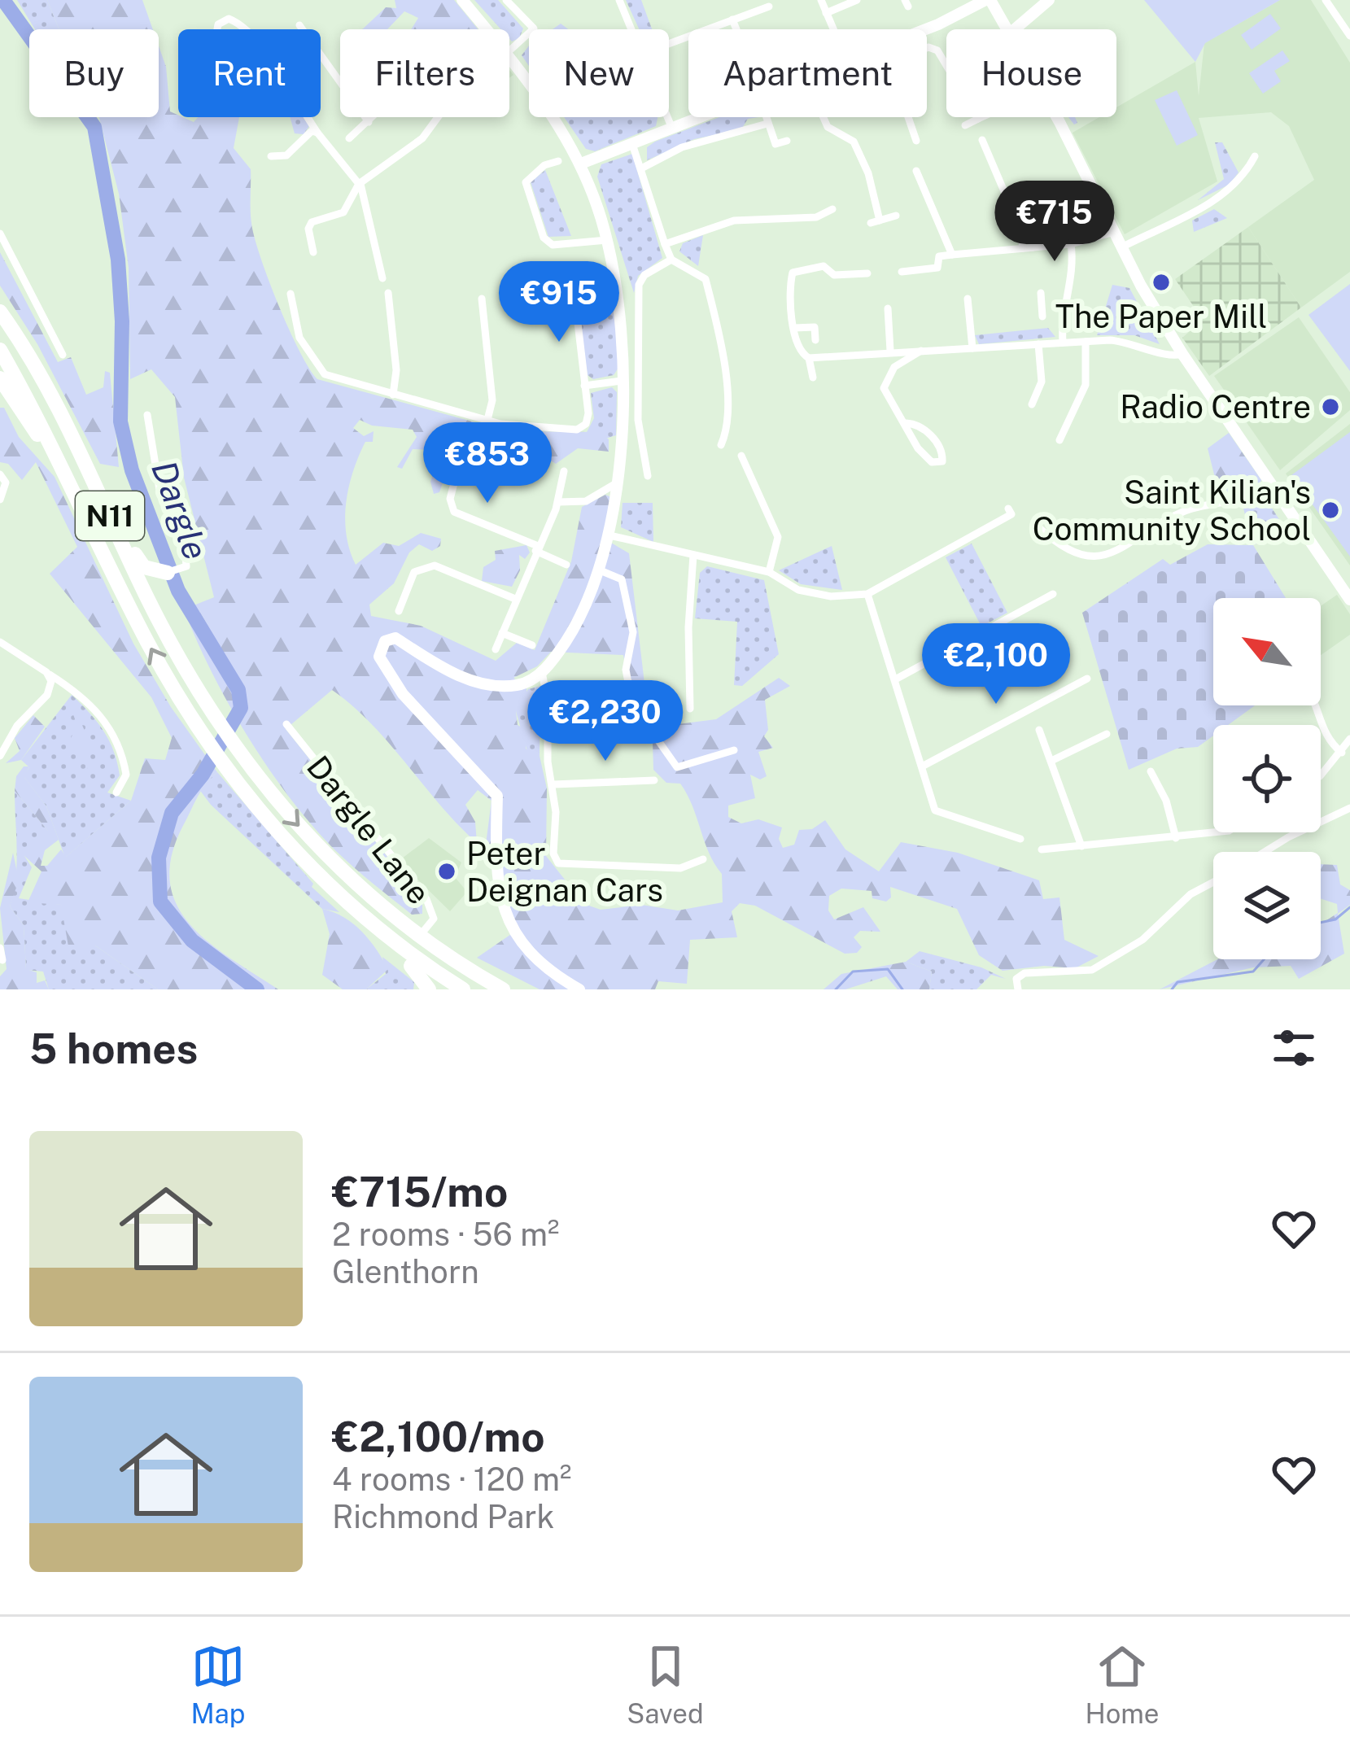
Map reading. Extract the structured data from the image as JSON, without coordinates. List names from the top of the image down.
{
  "streets": {
    "highway": ["N11"],
    "street": ["Dargle Lane"]
  },
  "crossings": [
    ["N11", "Dargle Lane"]
  ],
  "water": ["Dargle"],
  "places": [
    "The Paper Mill",
    "Radio Centre",
    "Saint Kilian's Community School",
    "Peter Deignan Cars"
  ],
  "north": "top left",
  "page": {
    "chip": [
      "Buy",
      "Rent",
      "Filters",
      "New",
      "Apartment",
      "House"
    ],
    "price": [
      "€715",
      "€915",
      "€853",
      "€2,100",
      "€2,230"
    ],
    "heading": "5 homes",
    "list": [
      {
        "name": "€715/mo",
        "note": "2 rooms · 56 m² · Glenthorn"
      },
      {
        "name": "€2,100/mo",
        "note": "4 rooms · 120 m² · Richmond Park"
      }
    ],
    "tabs": ["Map", "Saved", "Home"]
  }
}
